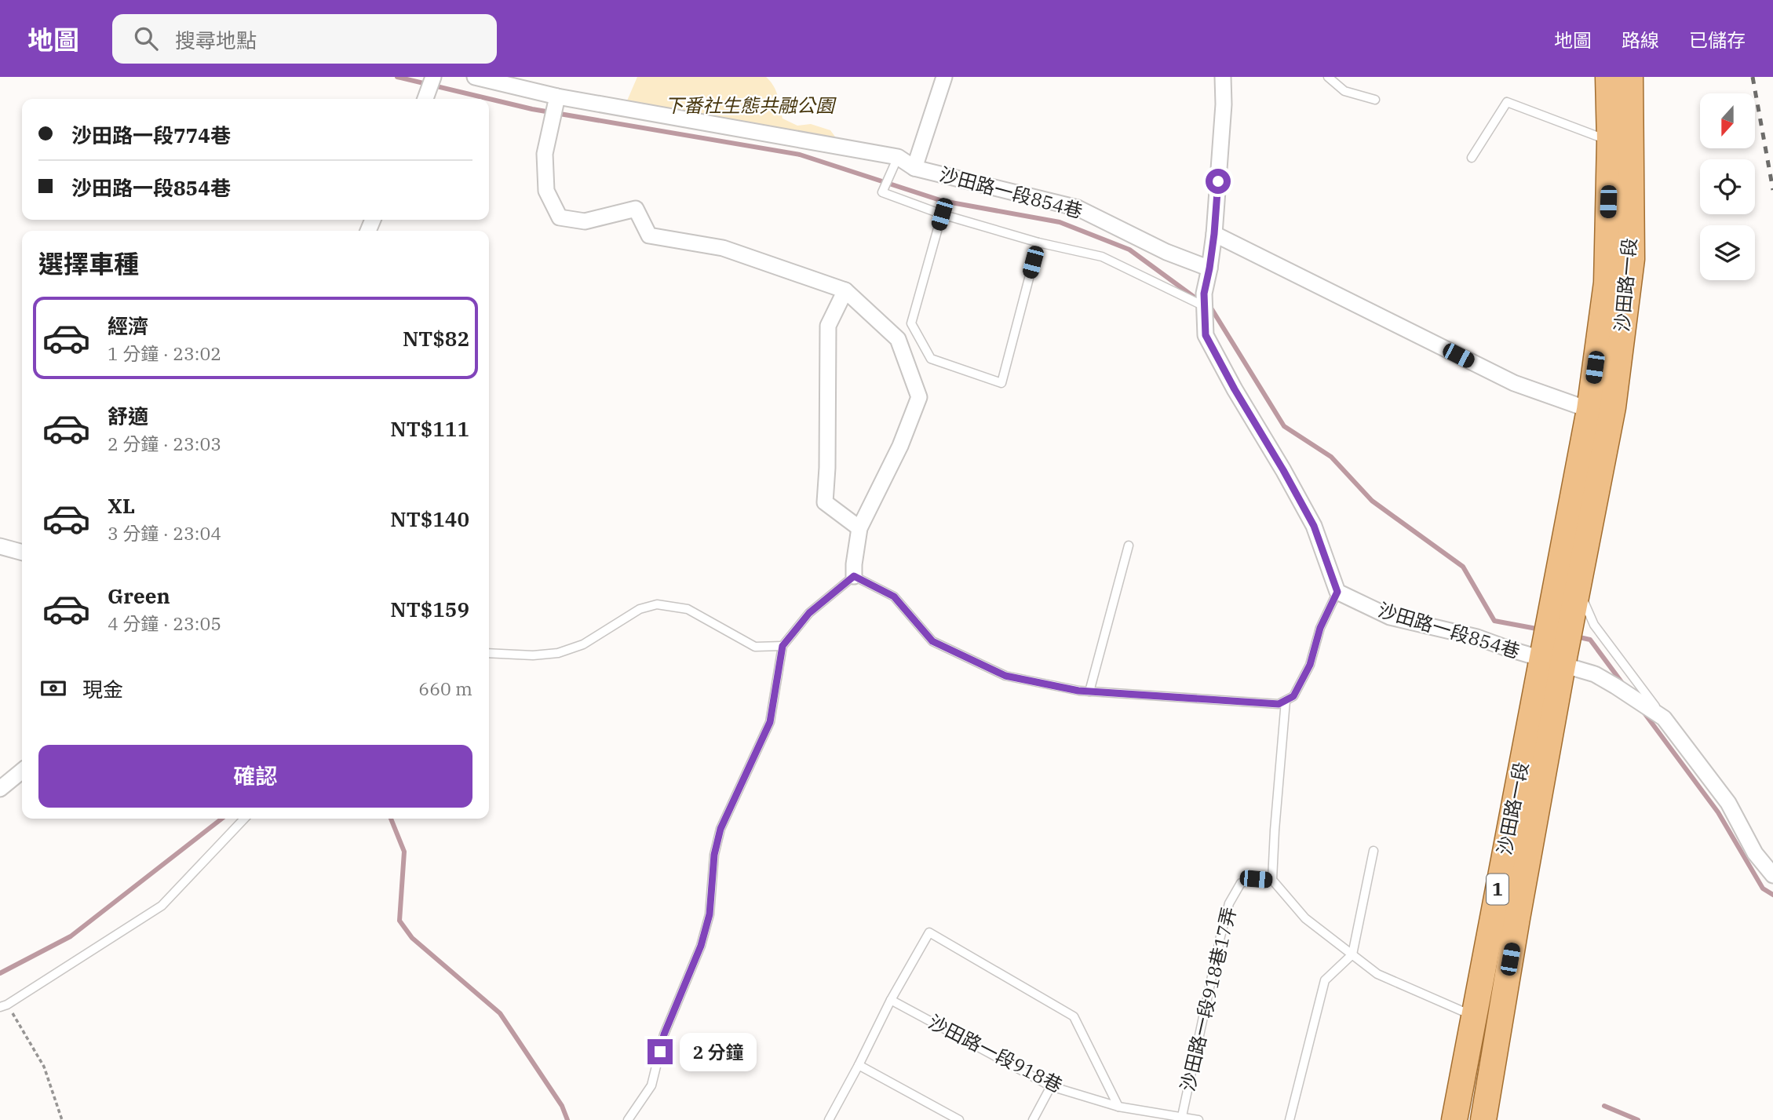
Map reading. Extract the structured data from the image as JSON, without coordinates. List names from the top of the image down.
{
  "streets": {
    "main road": ["沙田路一段", "1"],
    "street": ["沙田路一段854巷"],
    "lane": ["沙田路一段918巷17弄", "沙田路一段918巷"]
  },
  "crossings": [
    ["沙田路一段854巷", "沙田路一段"],
    ["沙田路一段854巷", "1"],
    ["沙田路一段", "1"],
    ["沙田路一段918巷17弄", "沙田路一段918巷"]
  ],
  "parks": ["下番社生態共融公園"],
  "north": "bottom",
  "page": {
    "header": "地圖",
    "search": "搜尋地點",
    "nav": ["地圖", "路線", "已儲存"],
    "banner": ["沙田路一段774巷", "沙田路一段854巷"],
    "heading": "選擇車種",
    "list": [
      {
        "name": "經濟",
        "note": "1 分鐘 · 23:02",
        "value": "NT$82"
      },
      {
        "name": "舒適",
        "note": "2 分鐘 · 23:03",
        "value": "NT$111"
      },
      {
        "name": "XL",
        "note": "3 分鐘 · 23:04",
        "value": "NT$140"
      },
      {
        "name": "Green",
        "note": "4 分鐘 · 23:05",
        "value": "NT$159"
      }
    ],
    "pay": ["現金", "660 m"],
    "buttons": "確認",
    "bubble": "2 分鐘"
  }
}
